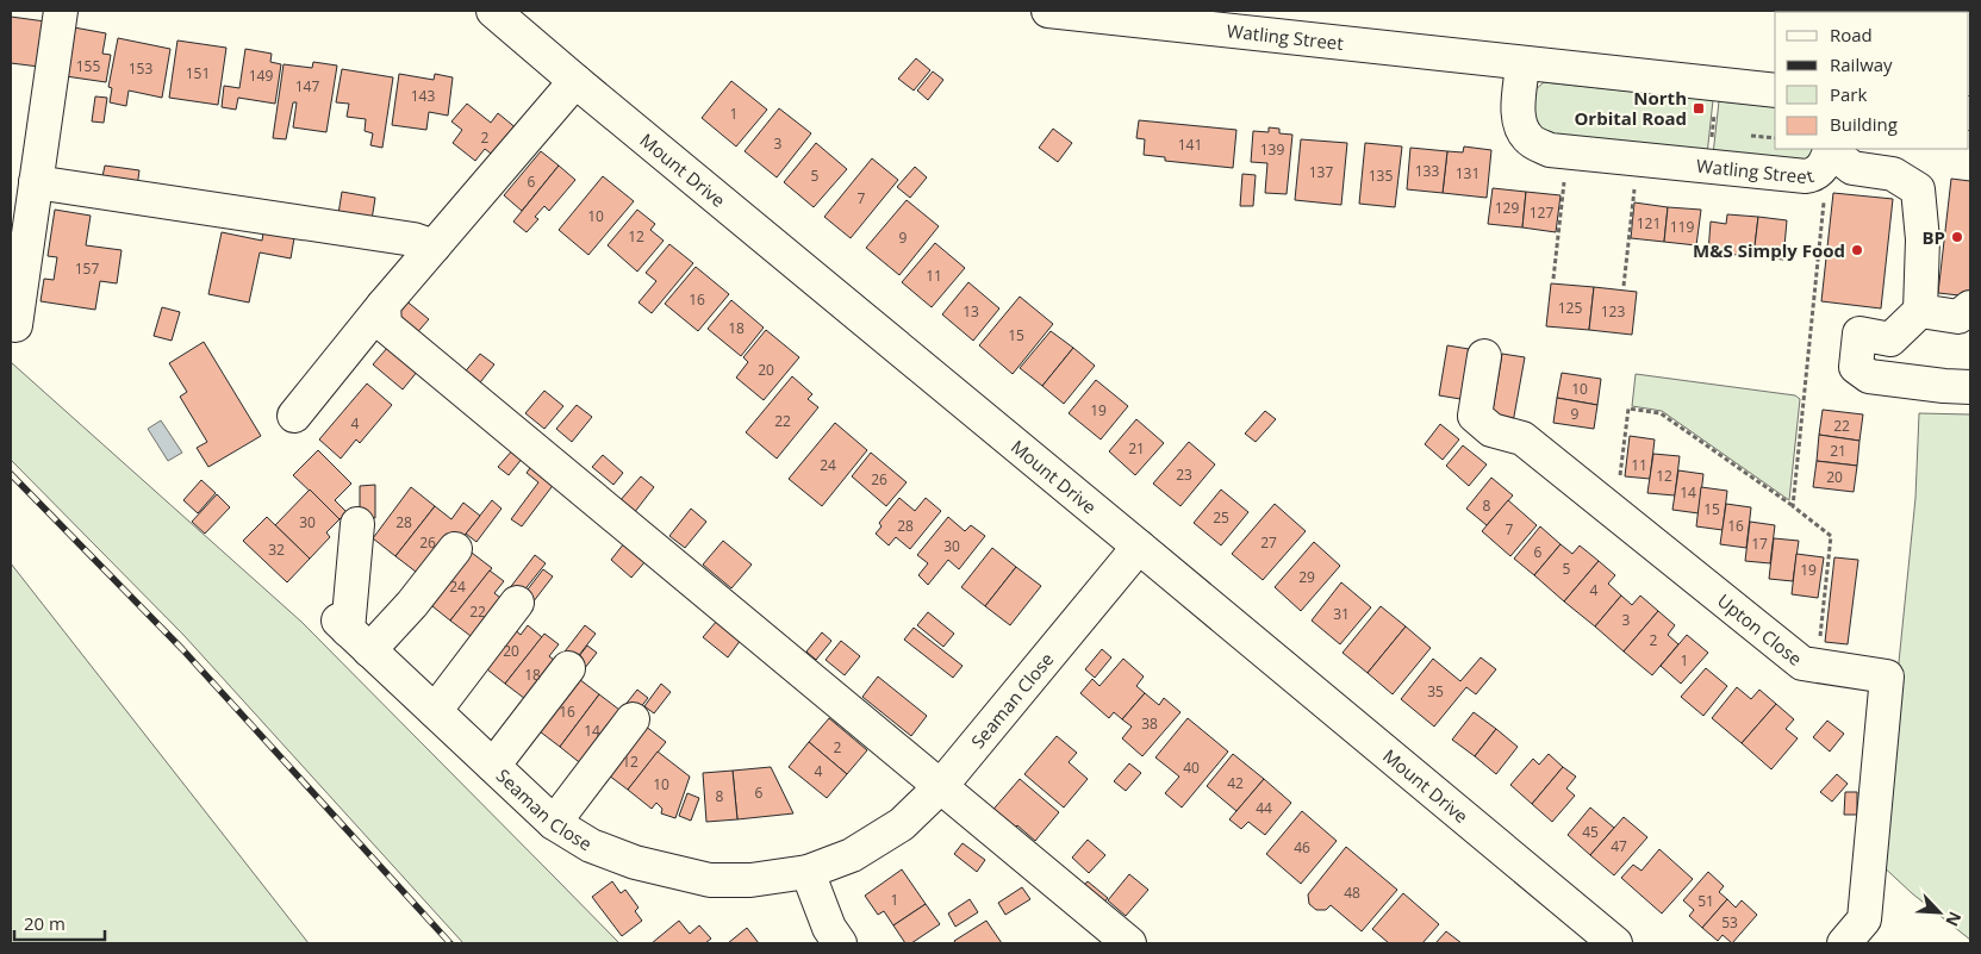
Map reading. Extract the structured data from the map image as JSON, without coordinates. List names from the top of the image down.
{
  "streets": {
    "street": [
      "Watling Street",
      "Mount Drive",
      "Upton Close",
      "Seaman Close"
    ]
  },
  "crossings": [
    ["Mount Drive", "Seaman Close"]
  ],
  "places": {
    "transit": ["North Orbital Road"],
    "other": ["BP", "M&S Simply Food"]
  },
  "house_numbers": [
    "155",
    "153",
    "151",
    "149",
    "147",
    "143",
    "1",
    "2",
    "3",
    "141",
    "139",
    "133",
    "137",
    "131",
    "5",
    "135",
    "6",
    "7",
    "129",
    "127",
    "10",
    "121",
    "119",
    "12",
    "9",
    "157",
    "11",
    "16",
    "125",
    "13",
    "123",
    "18",
    "15",
    "20",
    "10",
    "19",
    "9",
    "22",
    "4",
    "22",
    "21",
    "21",
    "24",
    "11",
    "23",
    "12",
    "20",
    "26",
    "14",
    "8",
    "15",
    "25",
    "30",
    "28",
    "28",
    "16",
    "7",
    "26",
    "27",
    "17",
    "30",
    "32",
    "6",
    "5",
    "19",
    "29",
    "24",
    "4",
    "22",
    "31",
    "3",
    "2",
    "20",
    "1",
    "18",
    "35",
    "16",
    "38",
    "14",
    "2",
    "12",
    "40",
    "4",
    "42",
    "10",
    "6",
    "8",
    "44",
    "45",
    "47",
    "46",
    "48",
    "1",
    "51",
    "53"
  ],
  "legend": [
    "Road",
    "Railway",
    "Park",
    "Building"
  ],
  "scale_bar": "20 m",
  "north": "bottom right"
}
